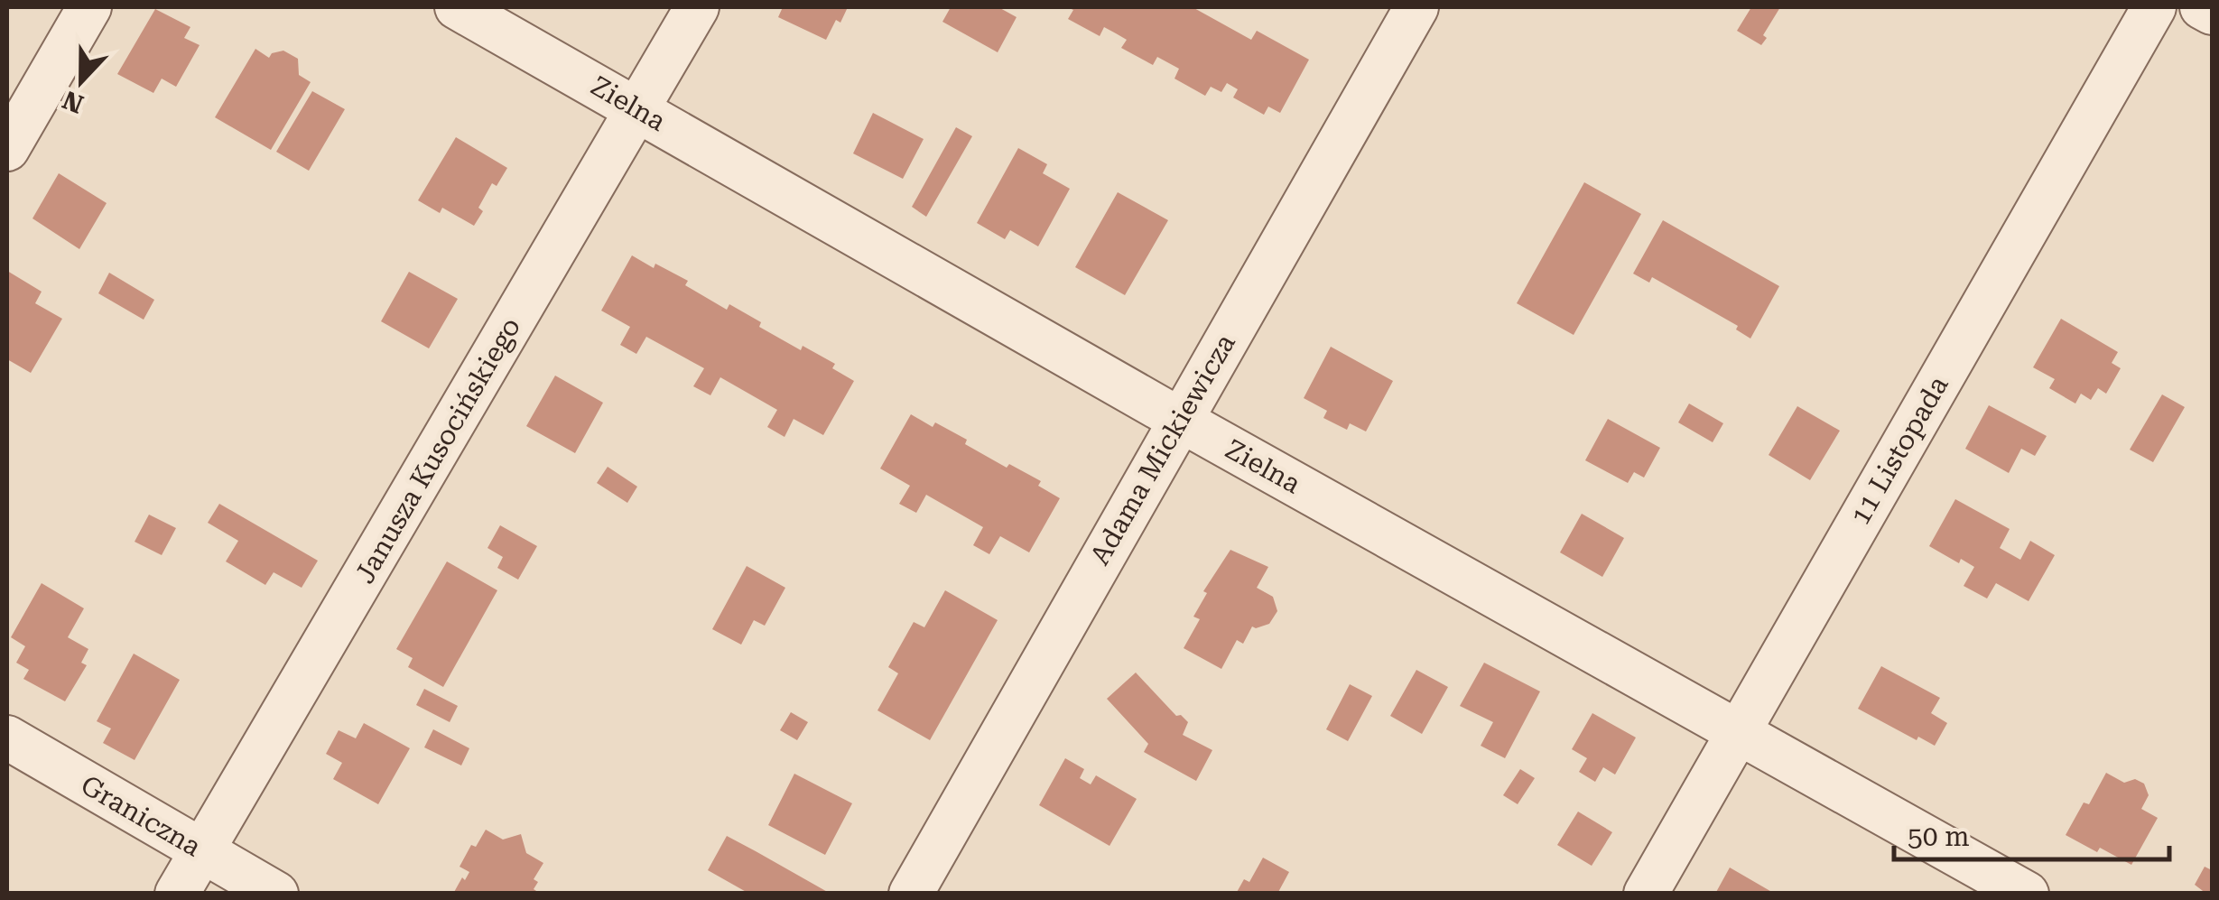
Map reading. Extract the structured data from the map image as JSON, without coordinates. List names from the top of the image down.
{
  "streets": {
    "street": [
      "Zielna",
      "Adama Mickiewicza",
      "Janusza Kusocińskiego",
      "11 Listopada",
      "Graniczna"
    ]
  },
  "crossings": [
    ["Zielna", "Adama Mickiewicza"],
    ["Zielna", "Janusza Kusocińskiego"],
    ["Zielna", "11 Listopada"],
    ["Janusza Kusocińskiego", "Graniczna"]
  ],
  "scale_bar": "50 m",
  "north": "bottom"
}
